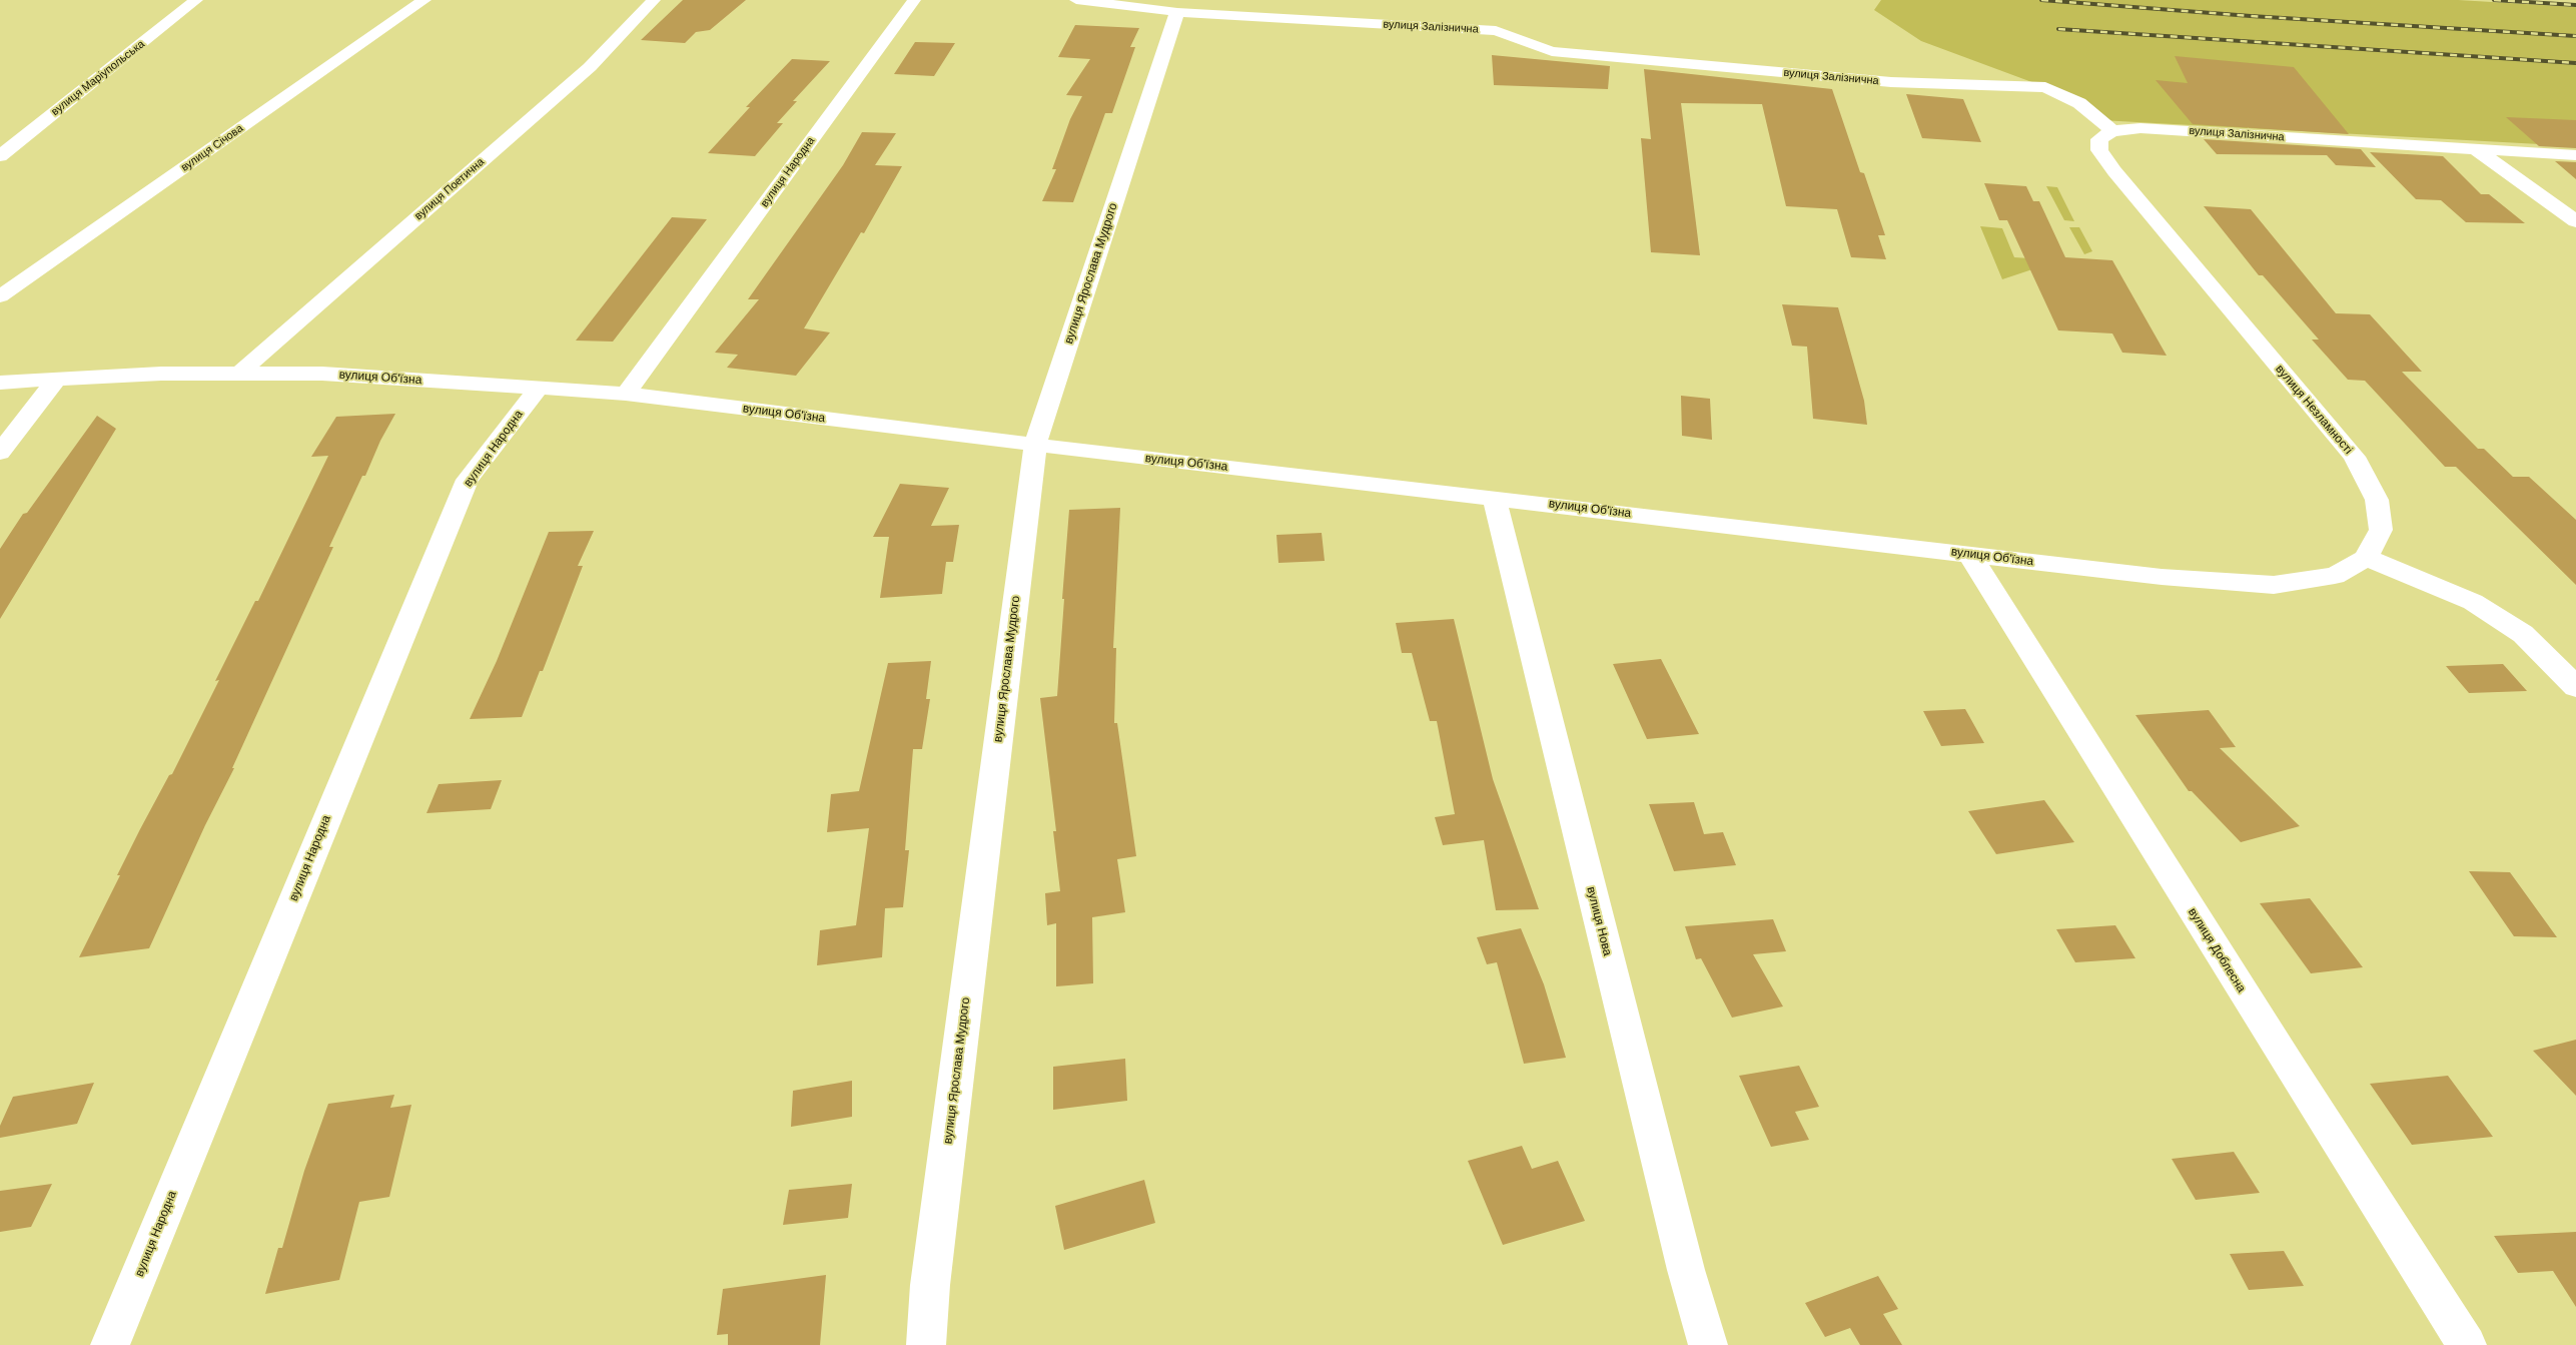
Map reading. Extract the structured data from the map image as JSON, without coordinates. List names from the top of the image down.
{
  "streets": {
    "street": [
      "вулиця Залізнична",
      "вулиця Маріупольська",
      "вулиця Січова",
      "вулиця Народна",
      "вулиця Поетична",
      "вулиця Ярослава Мудрого",
      "вулиця Об'їзна",
      "вулиця Незламності",
      "вулиця Нова",
      "вулиця Доблесна"
    ]
  },
  "crossings": [
    ["вулиця Залізнична", "вулиця Ярослава Мудрого"],
    ["вулиця Залізнична", "вулиця Незламності"],
    ["вулиця Народна", "вулиця Об'їзна"],
    ["вулиця Поетична", "вулиця Об'їзна"],
    ["вулиця Ярослава Мудрого", "вулиця Об'їзна"],
    ["вулиця Об'їзна", "вулиця Незламності"],
    ["вулиця Об'їзна", "вулиця Нова"],
    ["вулиця Об'їзна", "вулиця Доблесна"]
  ]
}
